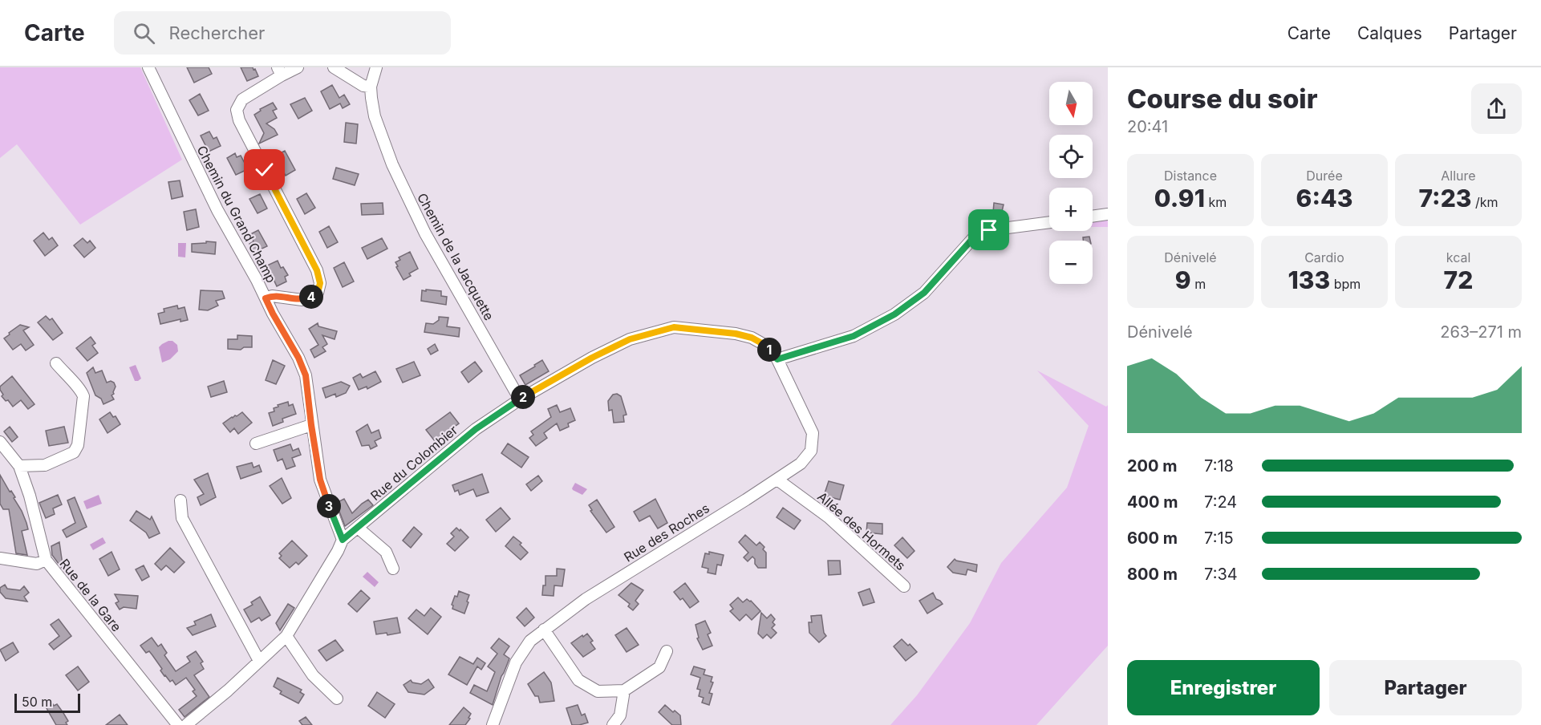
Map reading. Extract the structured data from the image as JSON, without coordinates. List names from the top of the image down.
{
  "streets": {
    "street": [
      "Chemin du Grand Champ",
      "Chemin de la Jacquette",
      "Rue du Colombier",
      "Allée des Hormets",
      "Rue des Roches",
      "Rue de la Gare"
    ]
  },
  "crossings": [
    ["Chemin du Grand Champ", "Rue du Colombier"],
    ["Chemin de la Jacquette", "Rue du Colombier"],
    ["Rue du Colombier", "Rue des Roches"],
    ["Rue du Colombier", "Rue de la Gare"],
    ["Allée des Hormets", "Rue des Roches"]
  ],
  "scale_bar": "50 m",
  "north": "bottom",
  "page": {
    "header": "Carte",
    "search": "Rechercher",
    "nav": ["Carte", "Calques", "Partager"],
    "heading": ["Course du soir", "20:41"],
    "map_buttons": ["+", "−"],
    "stats": [
      ["Distance", "0.91 km"],
      ["Durée", "6:43"],
      ["Allure", "7:23 /km"],
      ["Dénivelé", "9 m"],
      ["Cardio", "133 bpm"],
      ["kcal", "72"]
    ],
    "pins": [
      "4",
      "1",
      "2",
      "3"
    ],
    "chart": ["Dénivelé", "263–271 m"],
    "list": [
      {
        "name": "200 m",
        "note": "7:18"
      },
      {
        "name": "400 m",
        "note": "7:24"
      },
      {
        "name": "600 m",
        "note": "7:15"
      },
      {
        "name": "800 m",
        "note": "7:34"
      }
    ],
    "buttons": ["Enregistrer", "Partager"],
    "scale": "50 m"
  }
}
